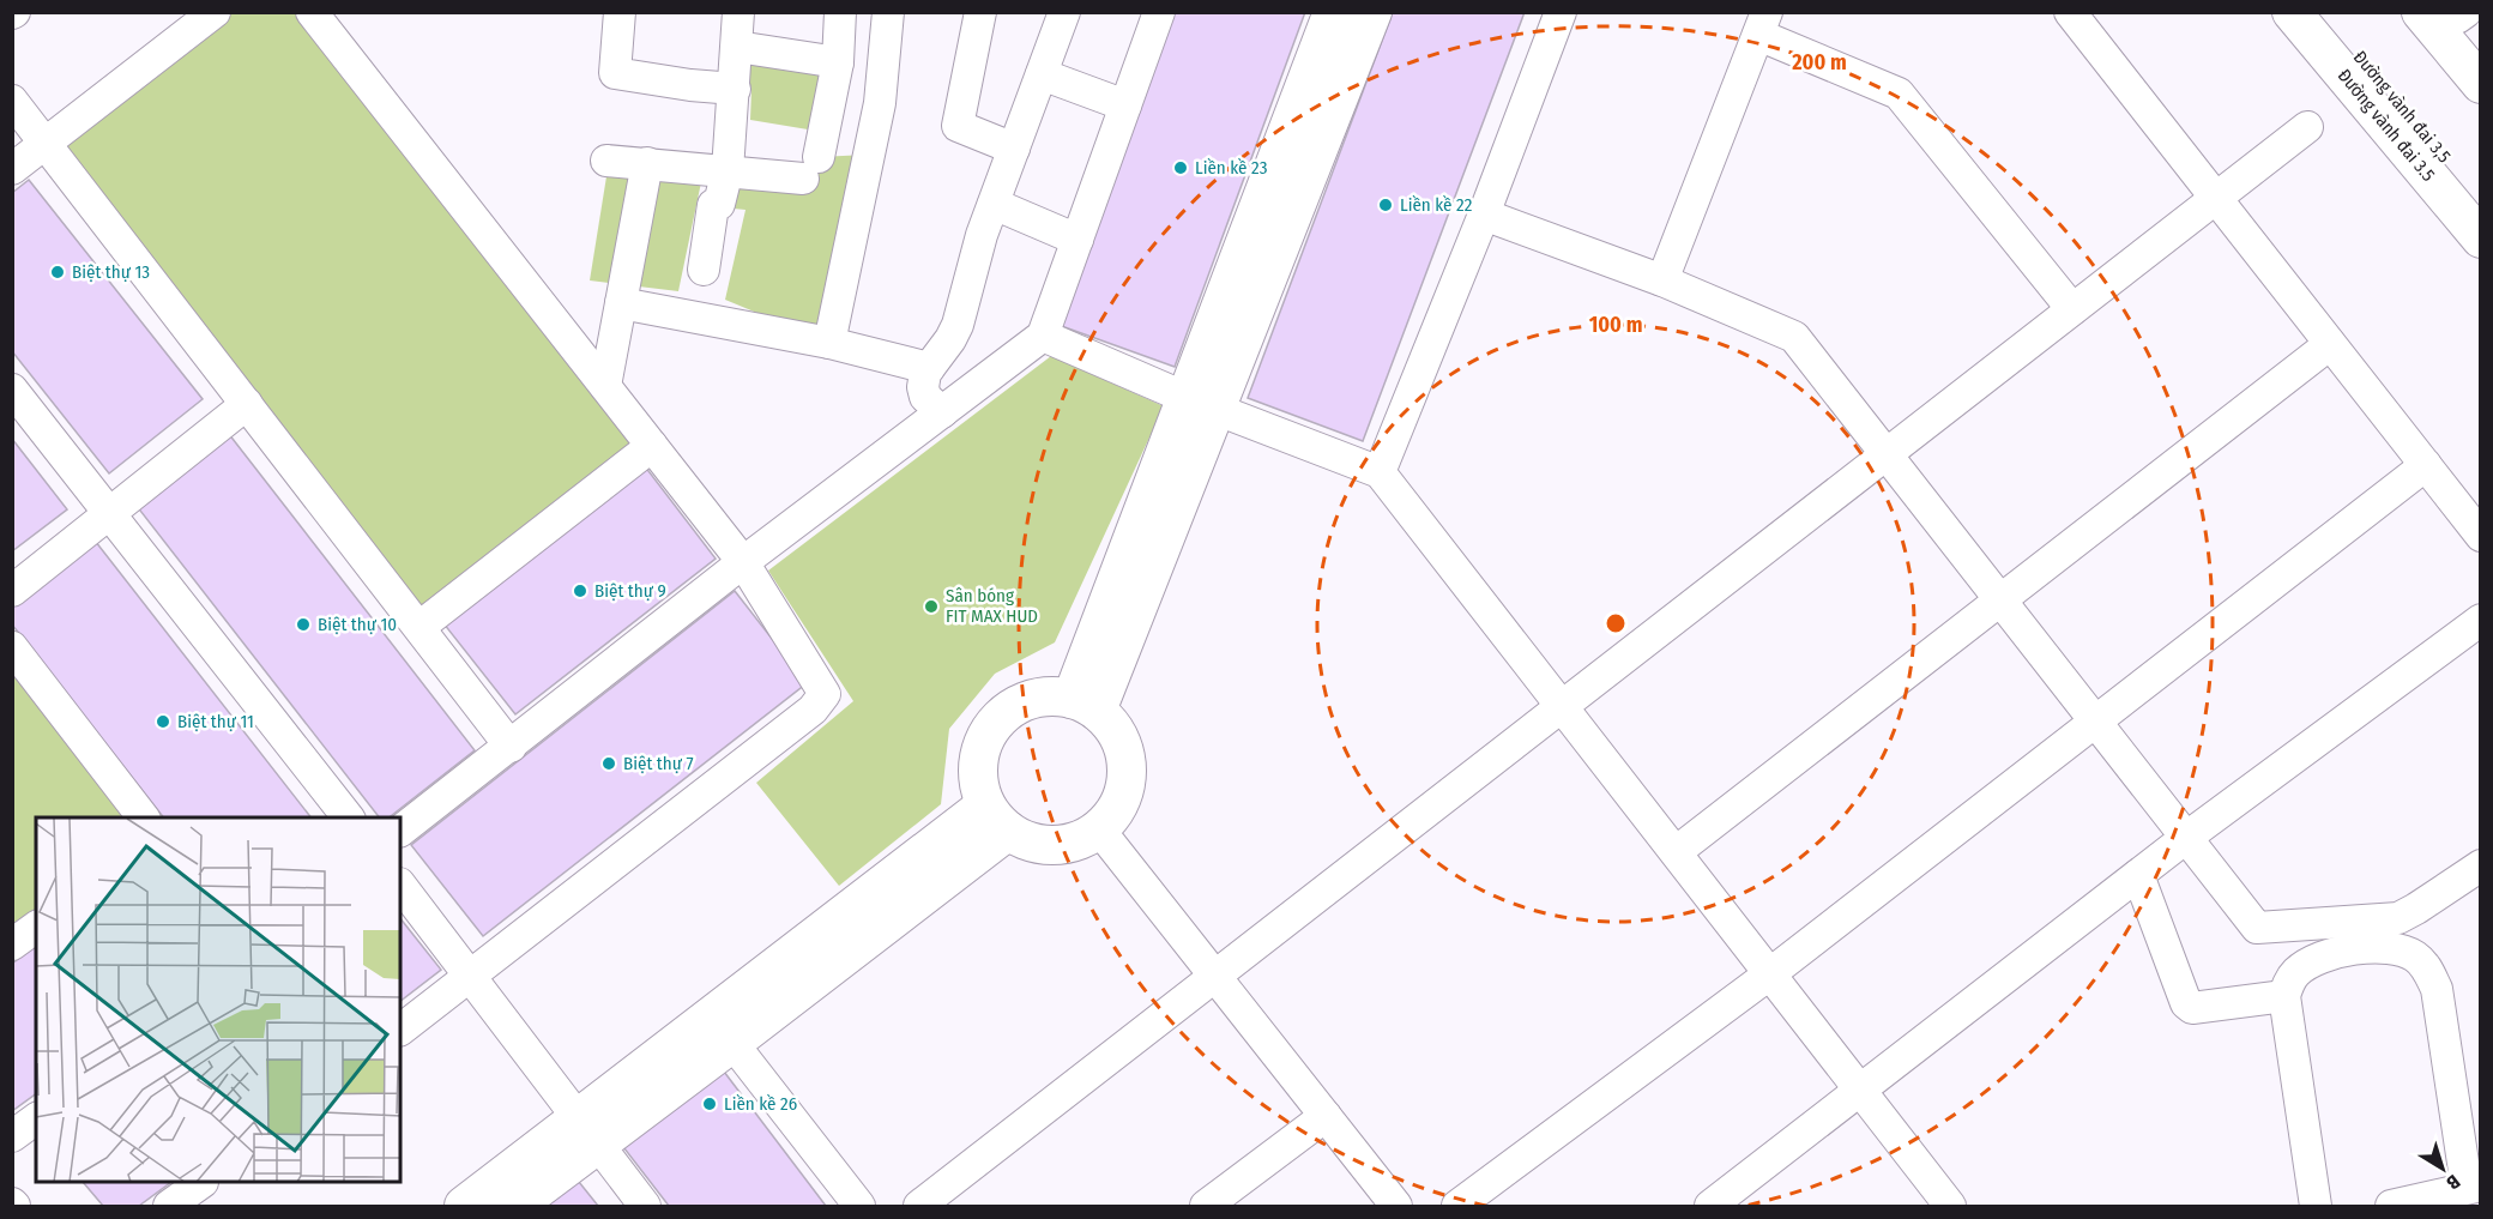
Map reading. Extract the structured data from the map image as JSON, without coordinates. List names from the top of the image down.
{
  "streets": {
    "main road": ["Đường vành đai 3,5", "Đường vành đai 3.5"]
  },
  "places": [
    "Liền kề 23",
    "Liền kề 22",
    "Biệt thự 13",
    "Biệt thự 9",
    "Sân bóng FIT MAX HUD",
    "Biệt thự 10",
    "Biệt thự 11",
    "Biệt thự 7",
    "Liền kề 26"
  ],
  "north": "bottom right",
  "rings": ["200 m", "100 m"]
}
